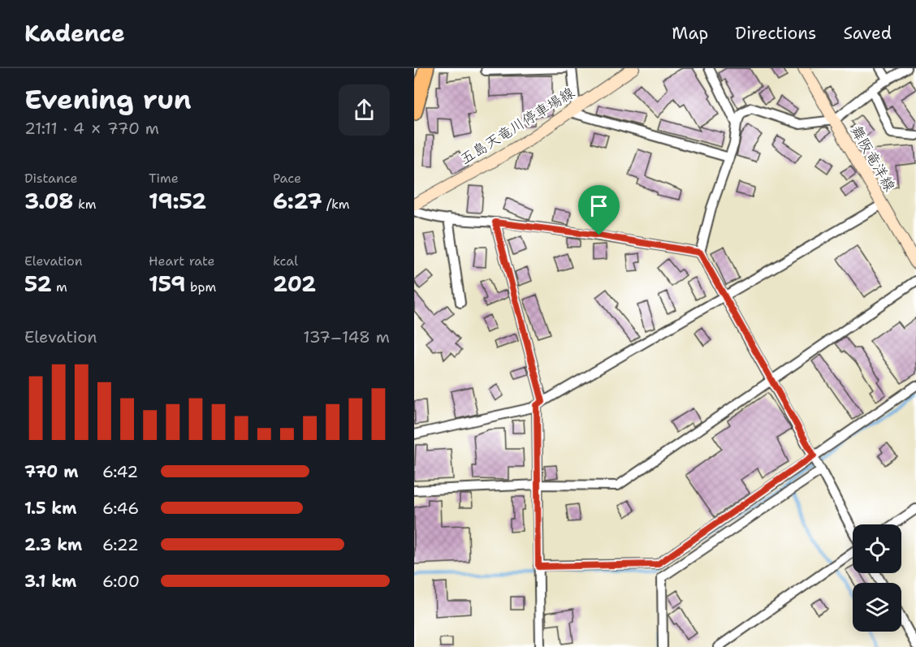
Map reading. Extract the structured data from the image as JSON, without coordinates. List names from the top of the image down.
{
  "streets": {
    "main road": ["五島天竜川停車場線", "舞阪竜洋線"]
  },
  "page": {
    "header": "Kadence",
    "nav": ["Map", "Directions", "Saved"],
    "heading": ["Evening run", "21:11 · 4 × 770 m"],
    "stats": [
      ["Distance", "3.08 km"],
      ["Time", "19:52"],
      ["Pace", "6:27 /km"],
      ["Elevation", "52 m"],
      ["Heart rate", "159 bpm"],
      ["kcal", "202"]
    ],
    "chart": ["Elevation", "137–148 m"],
    "list": [
      {
        "name": "770 m",
        "note": "6:42"
      },
      {
        "name": "1.5 km",
        "note": "6:46"
      },
      {
        "name": "2.3 km",
        "note": "6:22"
      },
      {
        "name": "3.1 km",
        "note": "6:00"
      }
    ]
  }
}
